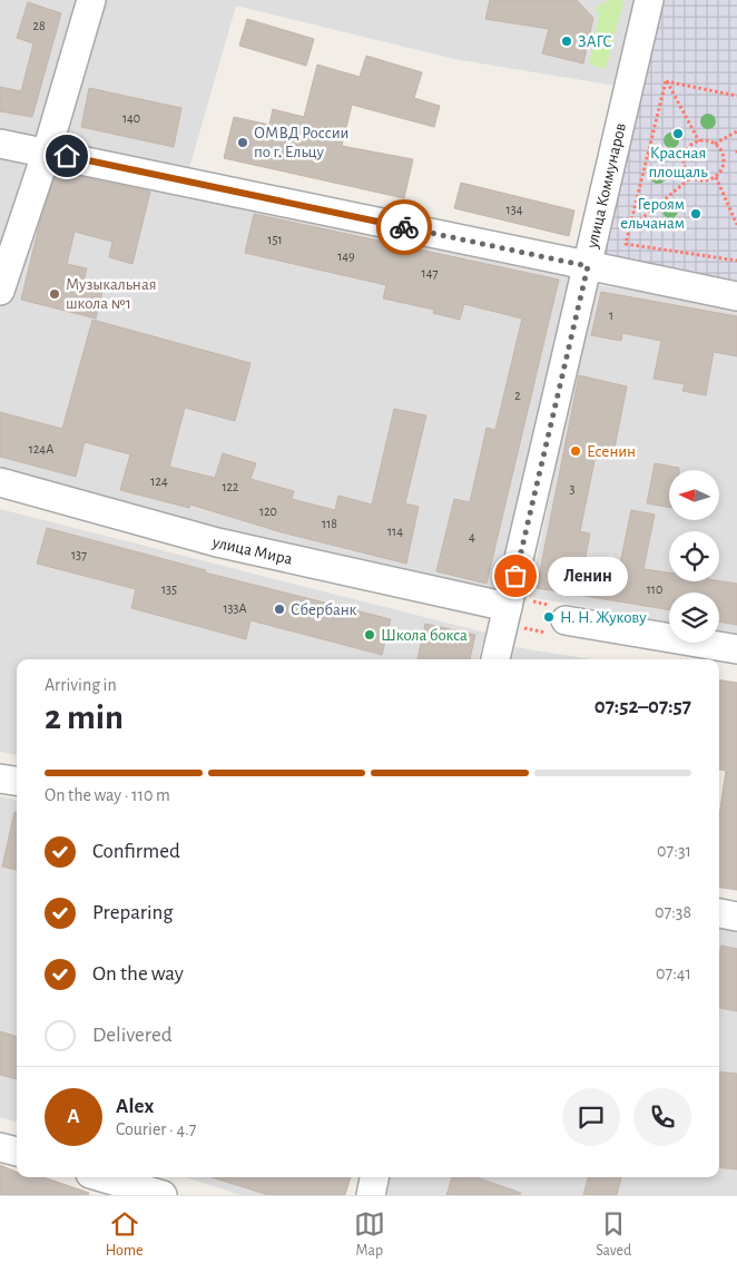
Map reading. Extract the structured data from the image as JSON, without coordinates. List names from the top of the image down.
{
  "streets": {
    "street": ["улица Коммунаров", "улица Мира"]
  },
  "crossings": [
    ["улица Коммунаров", "улица Мира"]
  ],
  "places": [
    "ЗАГС",
    "Красная площаль",
    "ОМВД России по г. Ельцу",
    "Героям ельчанам",
    "Музыкальная школа №1",
    "Есенин",
    "Ленин",
    "Сбербанк",
    "Н. Н. Жукову",
    "Школа бокса"
  ],
  "house_numbers": [
    "28",
    "140",
    "134",
    "151",
    "149",
    "147",
    "1",
    "2",
    "124А",
    "124",
    "122",
    "3",
    "120",
    "118",
    "114",
    "4",
    "137",
    "135",
    "110",
    "133А"
  ],
  "north": "left",
  "page": {
    "bubble": "Ленин",
    "heading": ["2 min", "Arriving in", "07:52–07:57"],
    "panel": ["Alex", "Courier · 4.7"],
    "bar": "On the way · 110 m",
    "list": [
      ["Confirmed", "07:31"],
      ["Preparing", "07:38"],
      ["On the way", "07:41"],
      "Delivered"
    ],
    "round": "A",
    "tabs": ["Home", "Map", "Saved"]
  }
}
